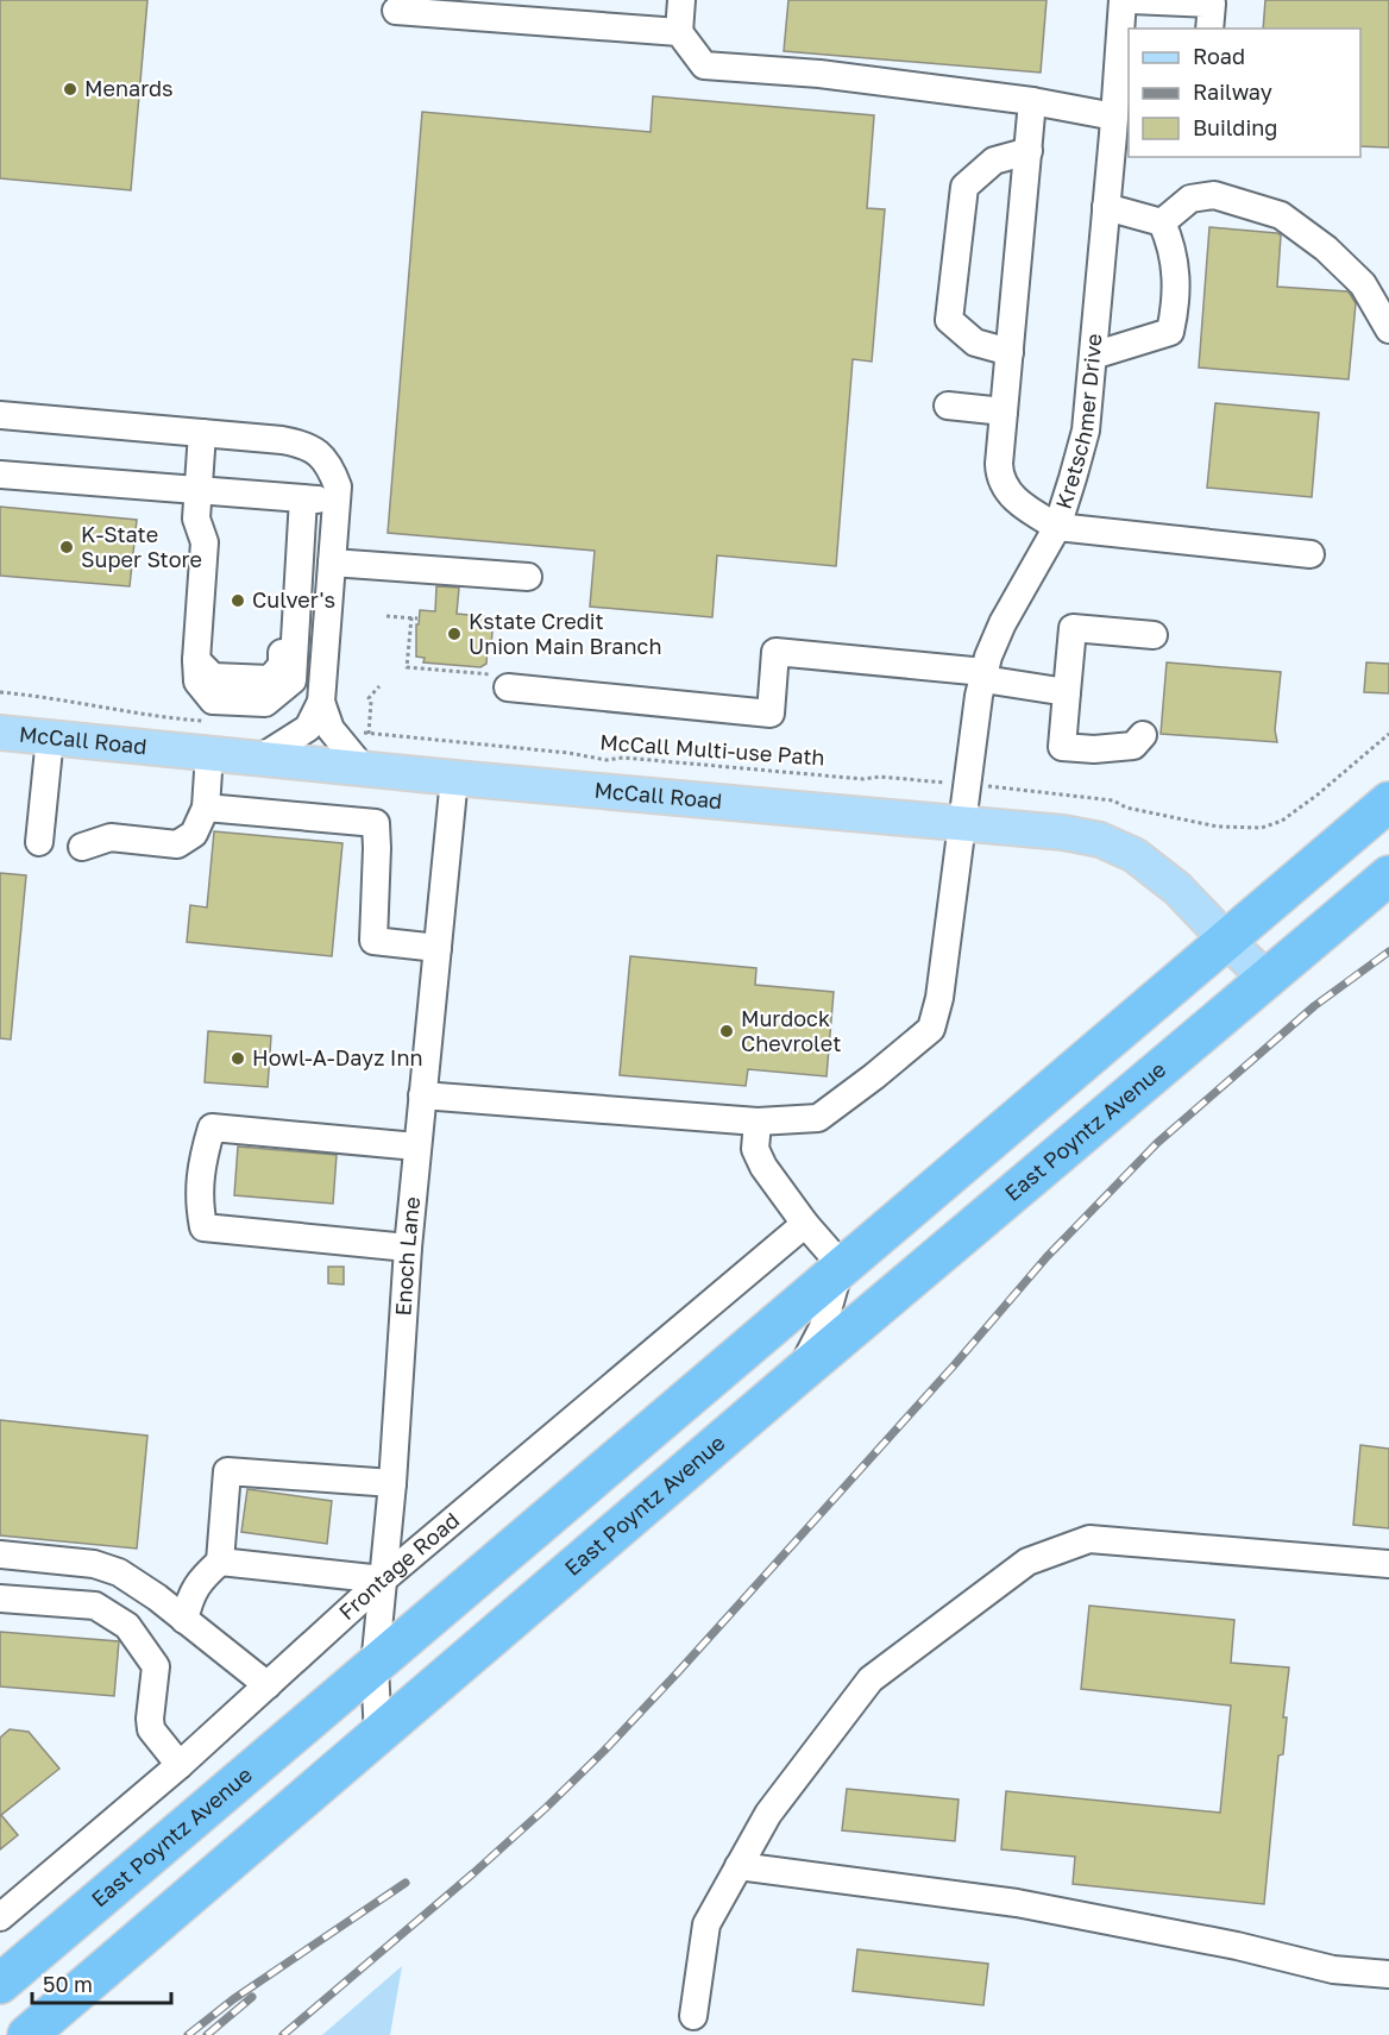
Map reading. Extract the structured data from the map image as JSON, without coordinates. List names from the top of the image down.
{
  "streets": {
    "highway": ["East Poyntz Avenue"],
    "main road": ["McCall Road"],
    "street": ["Kretschmer Drive", "Enoch Lane", "Frontage Road"],
    "path": ["McCall Multi-use Path"]
  },
  "crossings": [
    ["Kretschmer Drive", "McCall Road"],
    ["Kretschmer Drive", "McCall Multi-use Path"],
    ["Kretschmer Drive", "Enoch Lane"],
    ["McCall Road", "East Poyntz Avenue"],
    ["McCall Road", "Enoch Lane"],
    ["East Poyntz Avenue", "Enoch Lane"],
    ["Enoch Lane", "Frontage Road"]
  ],
  "places": [
    "Menards",
    "K-State Super Store",
    "Culver's",
    "Kstate Credit Union Main Branch",
    "Murdock Chevrolet",
    "Howl-A-Dayz Inn"
  ],
  "legend": ["Road", "Railway", "Building"],
  "scale_bar": "50 m"
}
